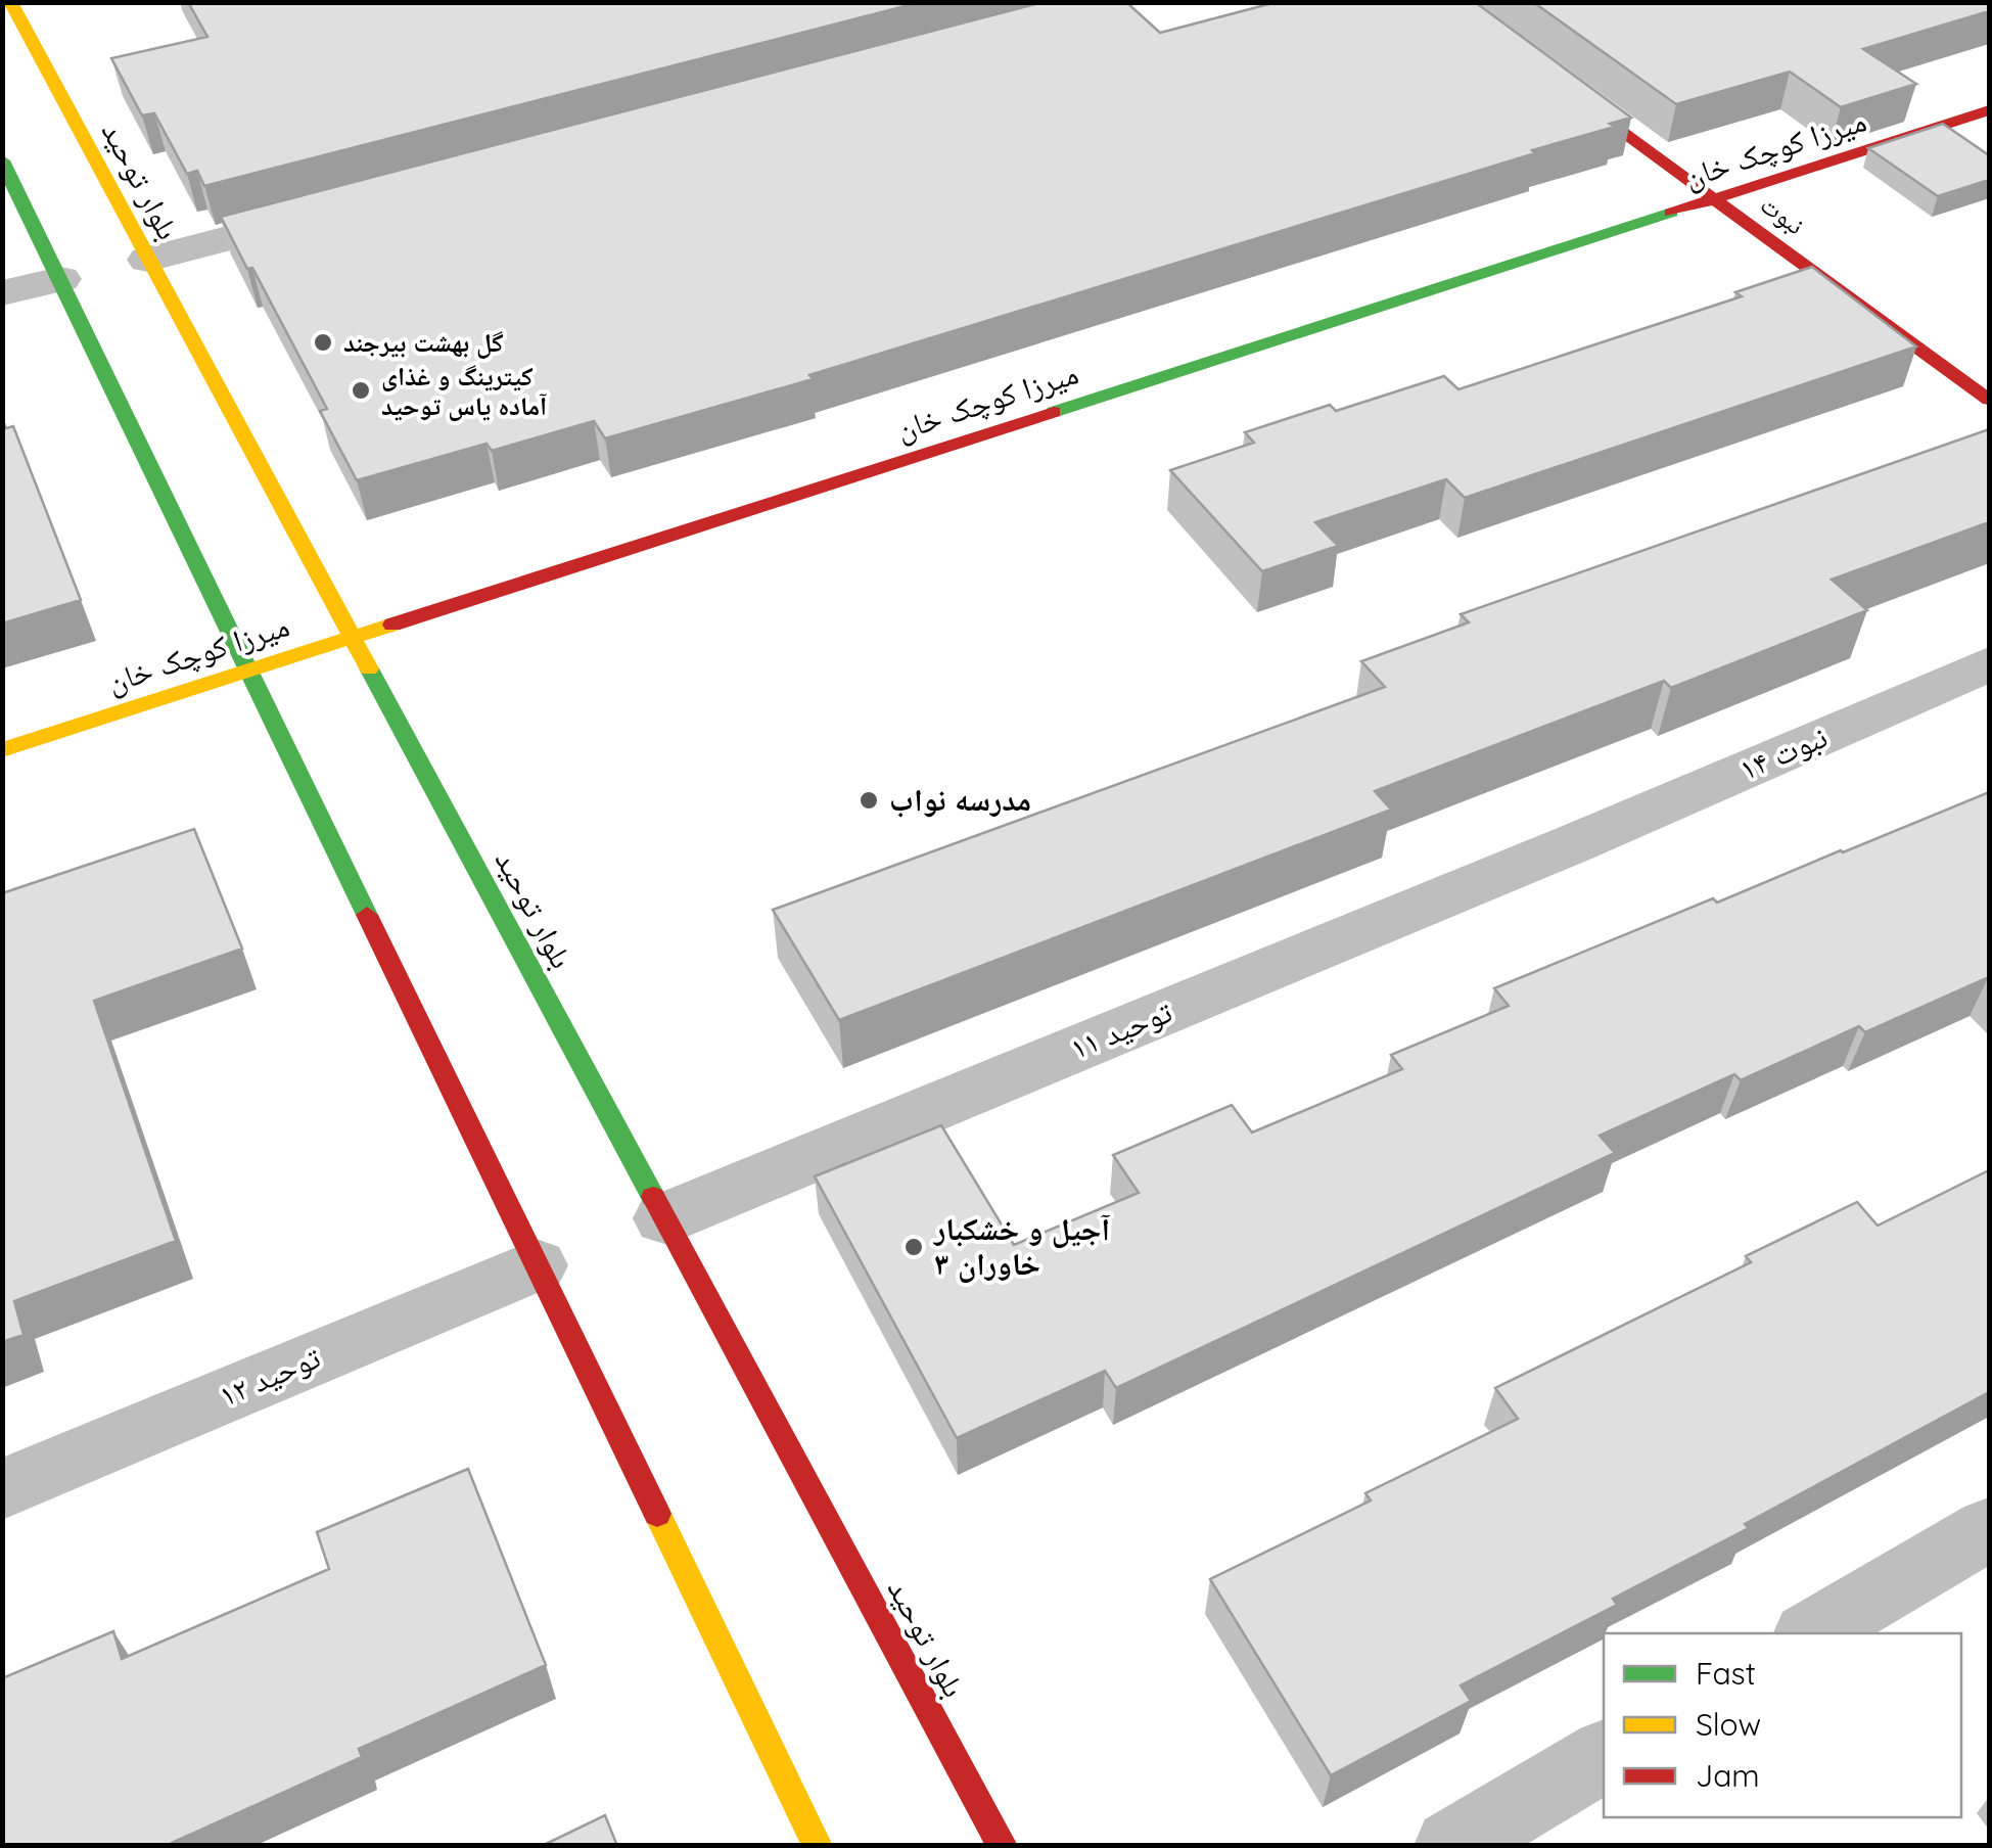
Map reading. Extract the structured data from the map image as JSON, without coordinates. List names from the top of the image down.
{
  "streets": {
    "street": [
      "میرزا کوچک خان",
      "بلوار توحید",
      "نبوت",
      "نبوت ۱۴",
      "توحید ۱۱",
      "توحید ۱۲"
    ]
  },
  "crossings": [
    ["میرزا کوچک خان", "بلوار توحید"],
    ["میرزا کوچک خان", "نبوت"],
    ["بلوار توحید", "توحید ۱۱"],
    ["نبوت ۱۴", "توحید ۱۱"]
  ],
  "places": [
    "گل بهشت بیرجند",
    "کیترینگ و غذای آماده یاس توحید",
    "مدرسه نواب",
    "آجیل و خشکبار خاوران ۳"
  ],
  "legend": ["Fast", "Slow", "Jam"]
}
